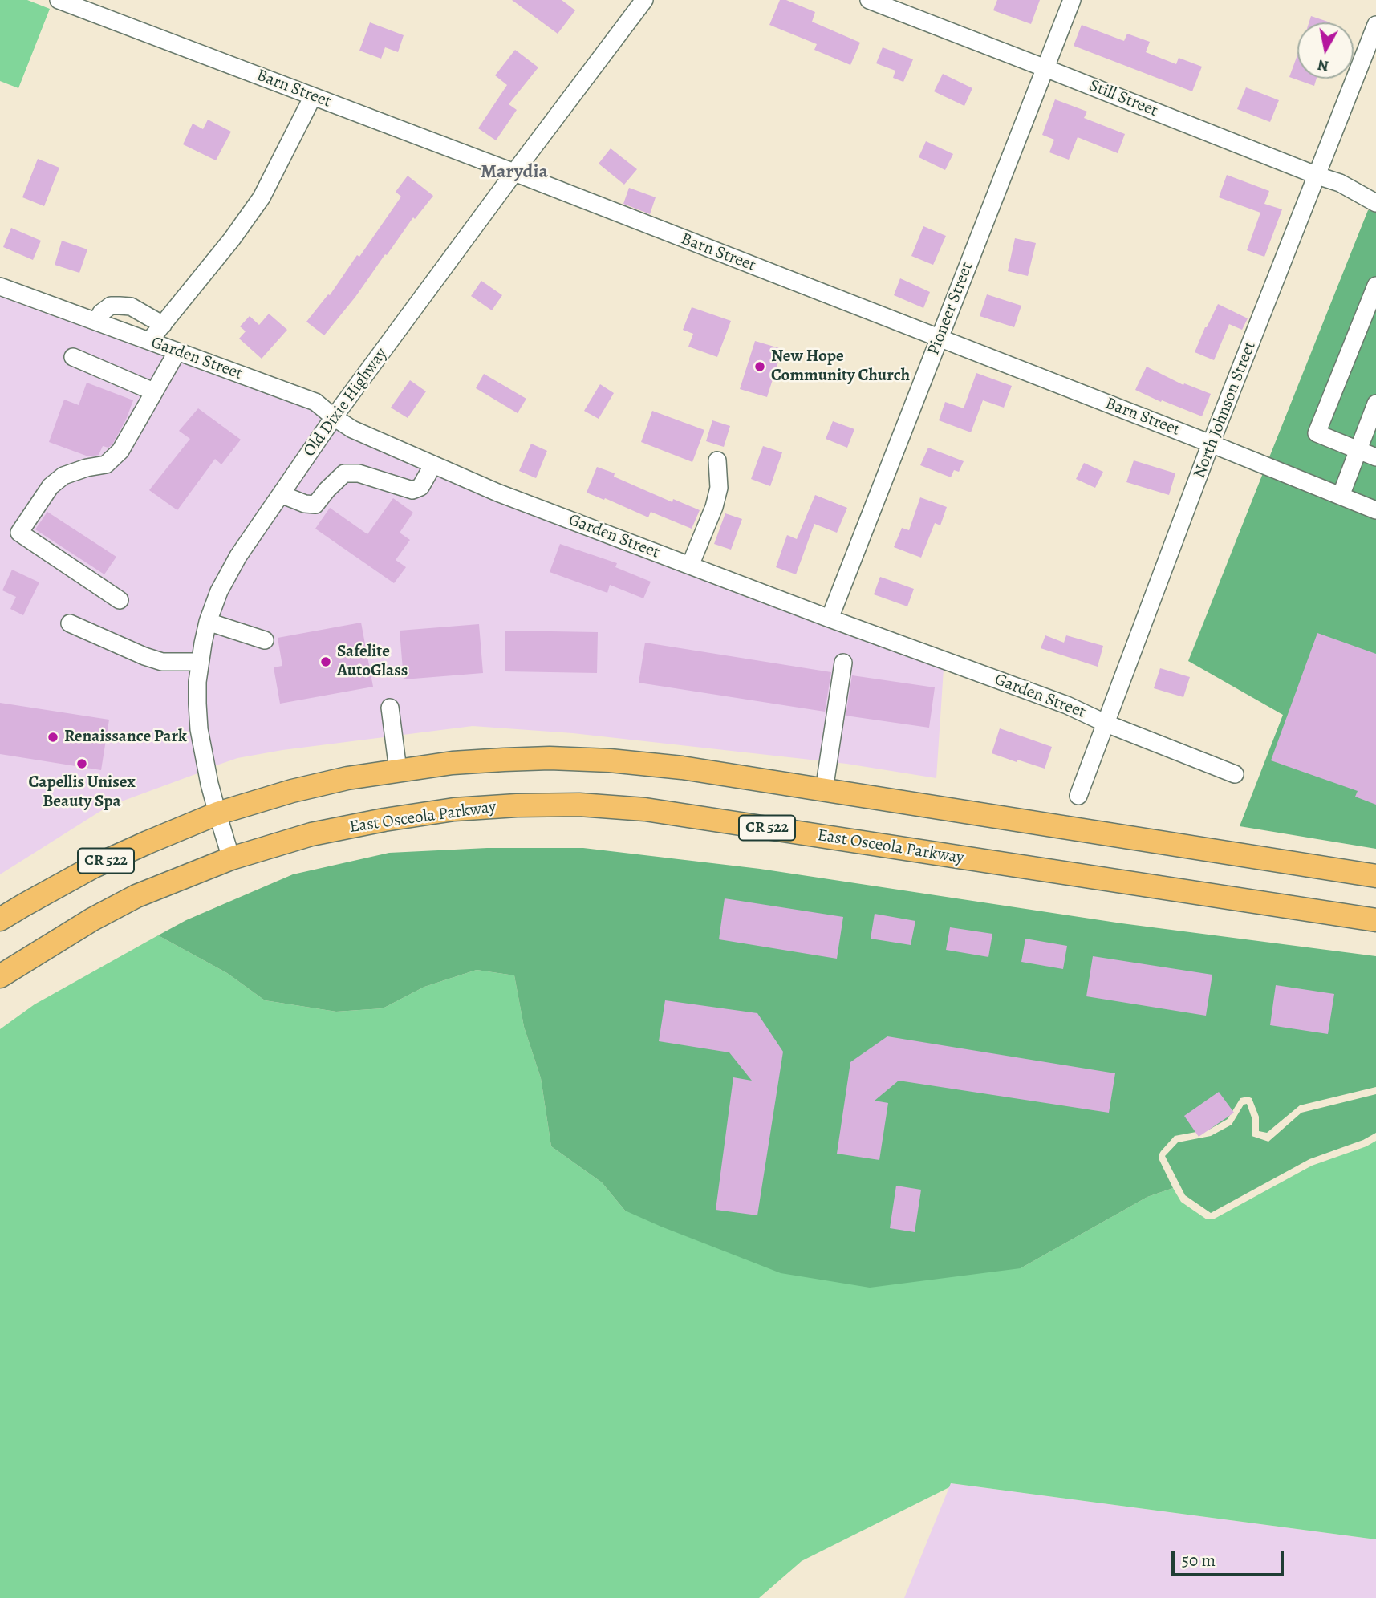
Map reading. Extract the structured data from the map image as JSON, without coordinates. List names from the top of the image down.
{
  "streets": {
    "main road": ["East Osceola Parkway", "CR 522"],
    "street": [
      "Barn Street",
      "Still Street",
      "Pioneer Street",
      "Garden Street",
      "Old Dixie Highway",
      "North Johnson Street"
    ]
  },
  "crossings": [
    ["Barn Street", "Pioneer Street"],
    ["Barn Street", "Old Dixie Highway"],
    ["Barn Street", "North Johnson Street"],
    ["Still Street", "Pioneer Street"],
    ["Still Street", "North Johnson Street"],
    ["Pioneer Street", "Garden Street"],
    ["Garden Street", "Old Dixie Highway"],
    ["Garden Street", "North Johnson Street"],
    ["Old Dixie Highway", "East Osceola Parkway"],
    ["Old Dixie Highway", "CR 522"]
  ],
  "districts": ["Marydia"],
  "places": [
    "New Hope Community Church",
    "Safelite AutoGlass",
    "Renaissance Park",
    "Capellis Unisex Beauty Spa"
  ],
  "scale_bar": "50 m",
  "north": "bottom"
}
